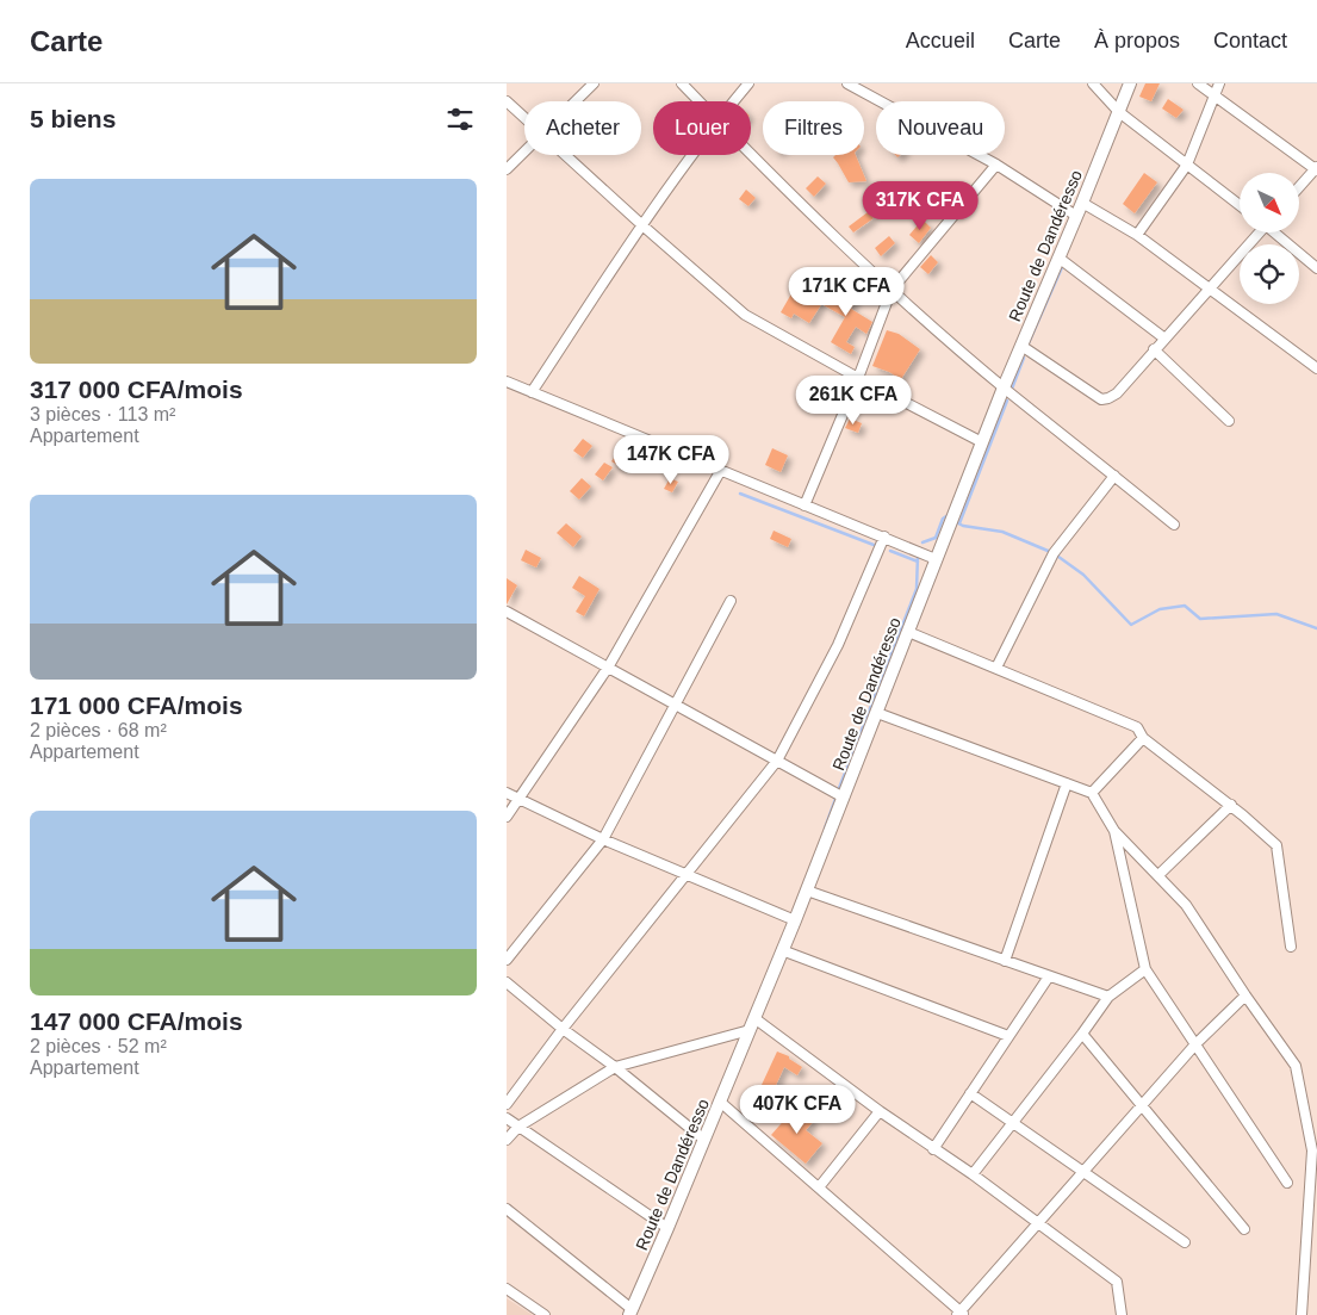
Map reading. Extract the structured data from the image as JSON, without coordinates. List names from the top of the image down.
{
  "streets": {
    "street": ["Route de Dandéresso"]
  },
  "north": "bottom right",
  "page": {
    "header": "Carte",
    "nav": [
      "Accueil",
      "Carte",
      "À propos",
      "Contact"
    ],
    "heading": "5 biens",
    "chip": [
      "Acheter",
      "Louer",
      "Filtres",
      "Nouveau"
    ],
    "list": [
      {
        "name": "317 000 CFA/mois",
        "note": "3 pièces · 113 m² · Appartement"
      },
      {
        "name": "171 000 CFA/mois",
        "note": "2 pièces · 68 m² · Appartement"
      },
      {
        "name": "147 000 CFA/mois",
        "note": "2 pièces · 52 m² · Appartement"
      }
    ],
    "price": [
      "317K CFA",
      "171K CFA",
      "261K CFA",
      "147K CFA",
      "407K CFA"
    ]
  }
}
